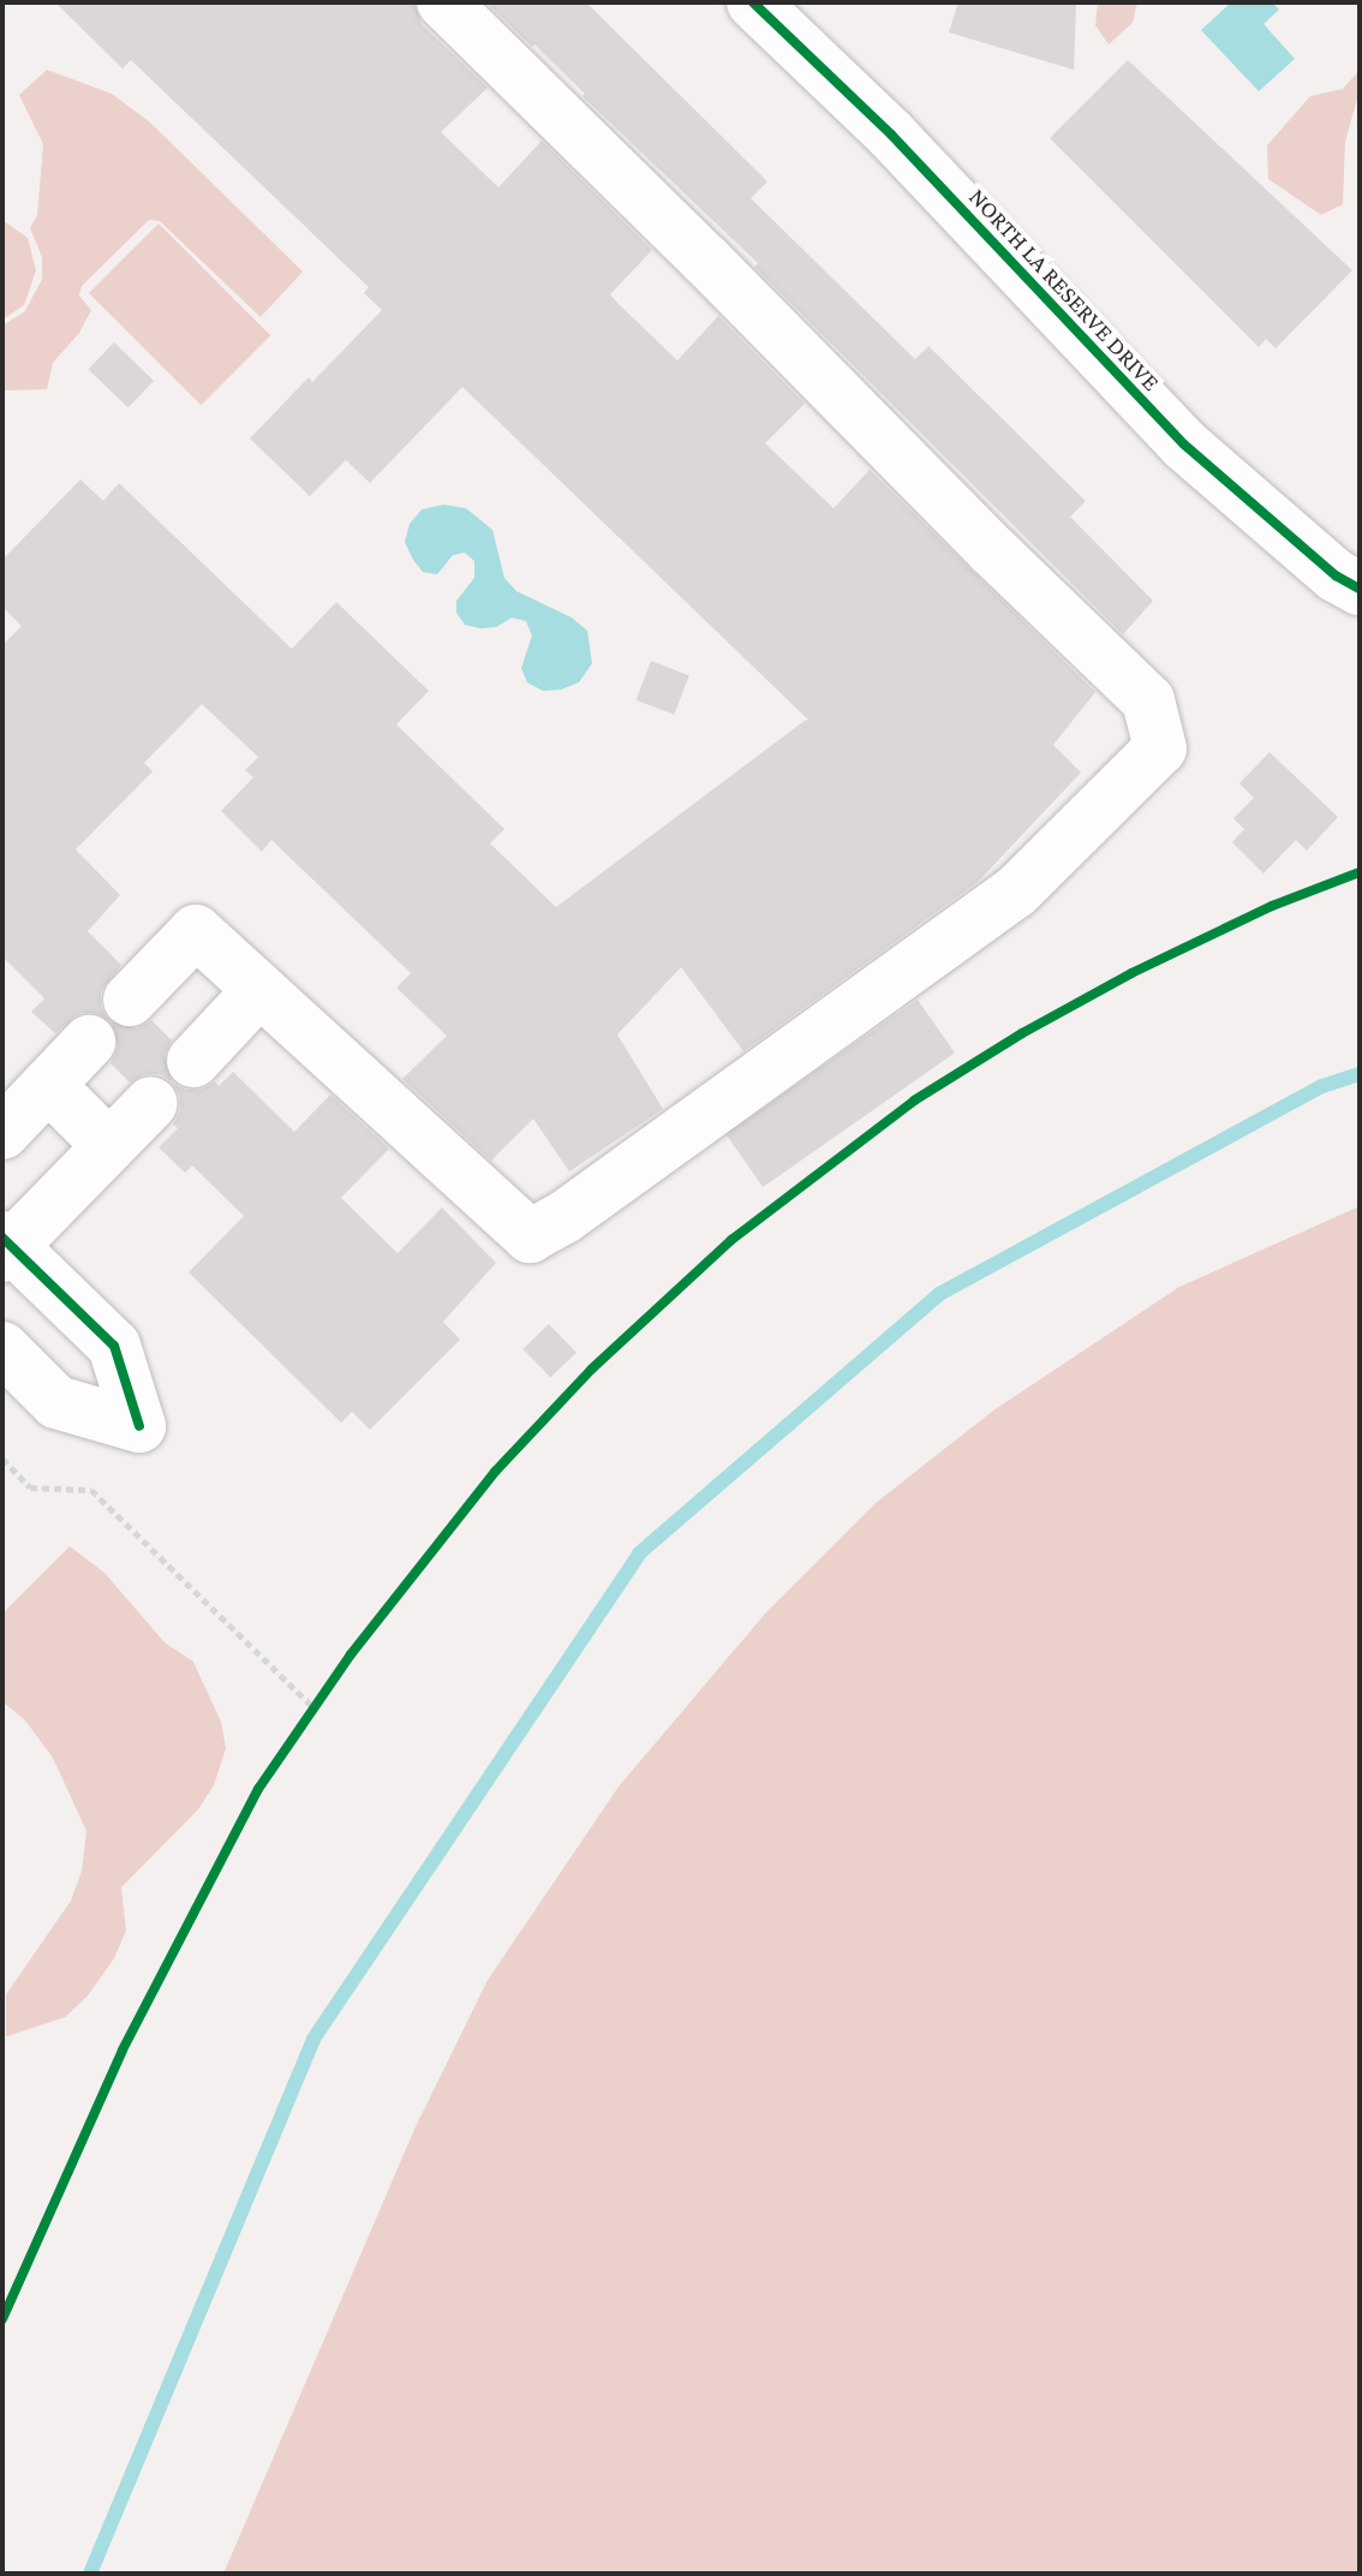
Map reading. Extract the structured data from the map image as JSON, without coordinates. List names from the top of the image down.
{
  "streets": {
    "street": ["NORTH LA RESERVE DRIVE"]
  }
}
